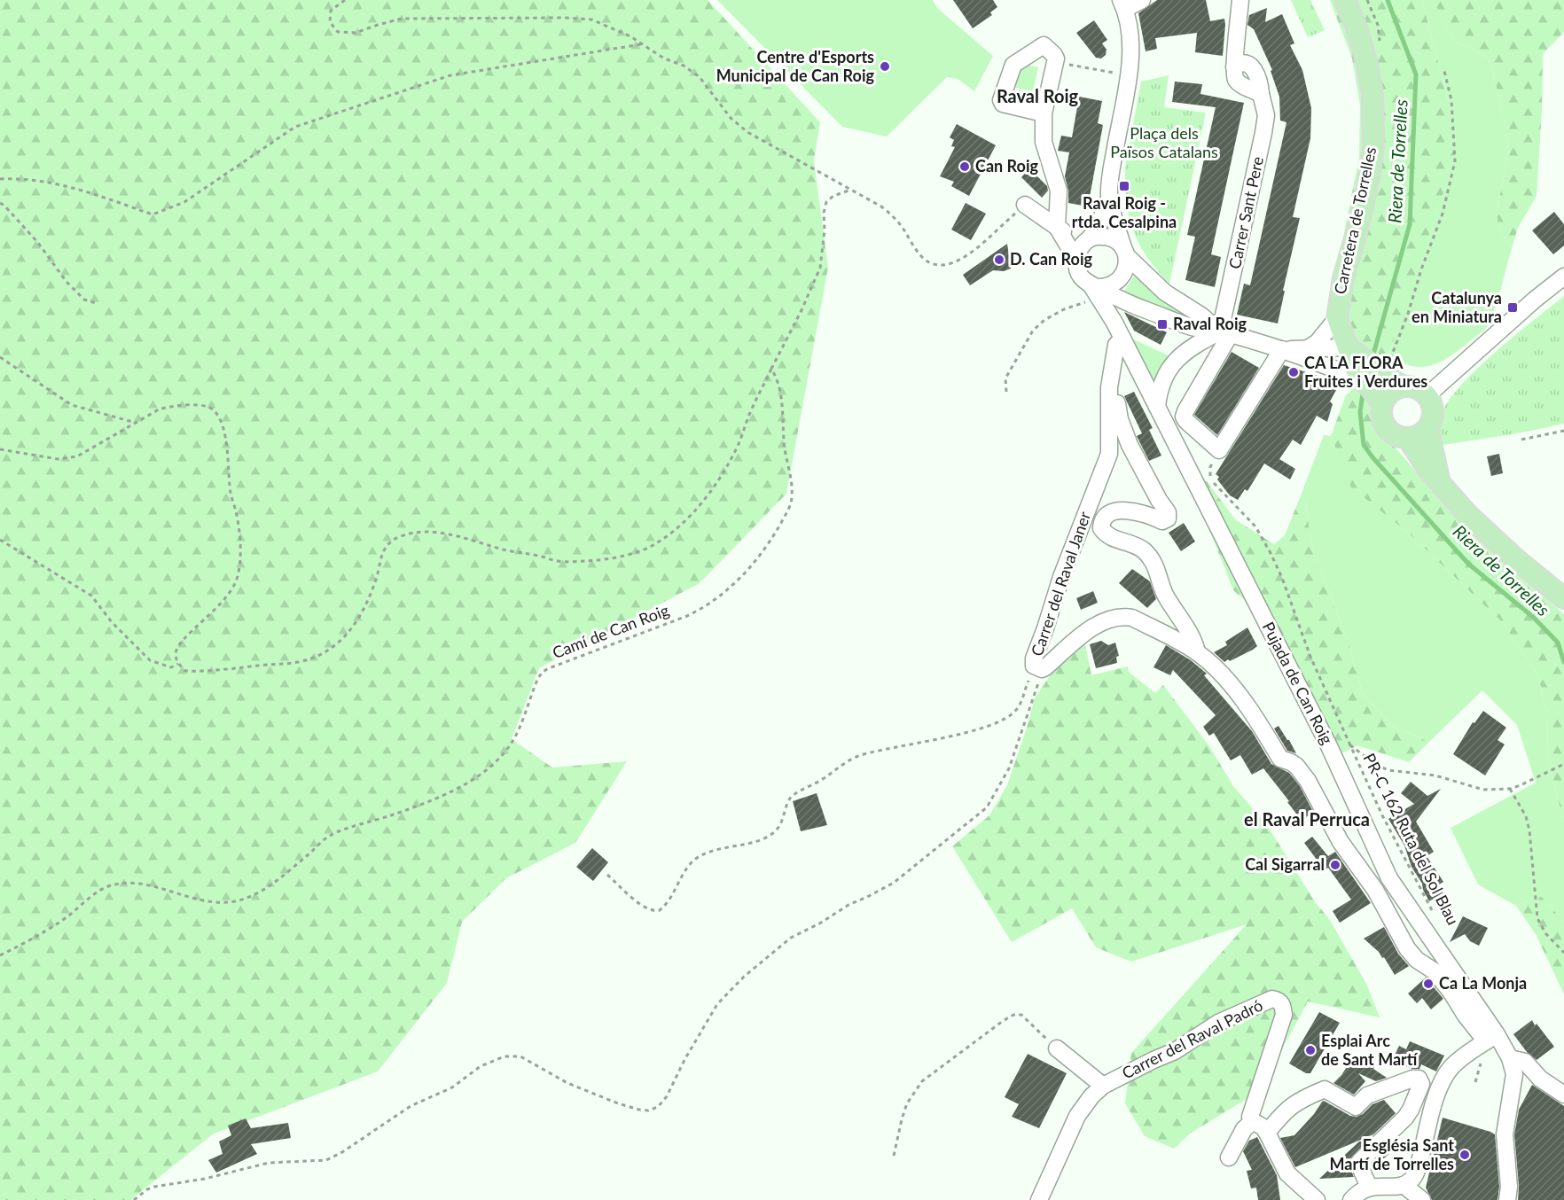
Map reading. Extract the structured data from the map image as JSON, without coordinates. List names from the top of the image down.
{
  "streets": {
    "main road": ["Carretera de Torrelles"],
    "street": [
      "Carrer Sant Pere",
      "Carrer del Raval Janer",
      "Pujada de Can Roig",
      "Carrer del Raval Padró"
    ],
    "path": ["Camí de Can Roig", "PR-C 162 Ruta del Sol Blau"]
  },
  "crossings": [
    ["Carrer del Raval Janer", "Pujada de Can Roig"]
  ],
  "districts": ["Raval Roig", "el Raval Perruca"],
  "water": ["Riera de Torrelles"],
  "parks": ["Plaça dels Països Catalans"],
  "places": {
    "other": [
      "Centre d'Esports Municipal de Can Roig",
      "Can Roig",
      "D. Can Roig",
      "CA LA FLORA Fruites i Verdures",
      "Cal Sigarral",
      "Ca La Monja",
      "Esplai Arc de Sant Martí",
      "Església Sant Martí de Torrelles"
    ],
    "transit": ["Raval Roig - rtda. Cesalpina", "Catalunya en Miniatura", "Raval Roig"]
  }
}
